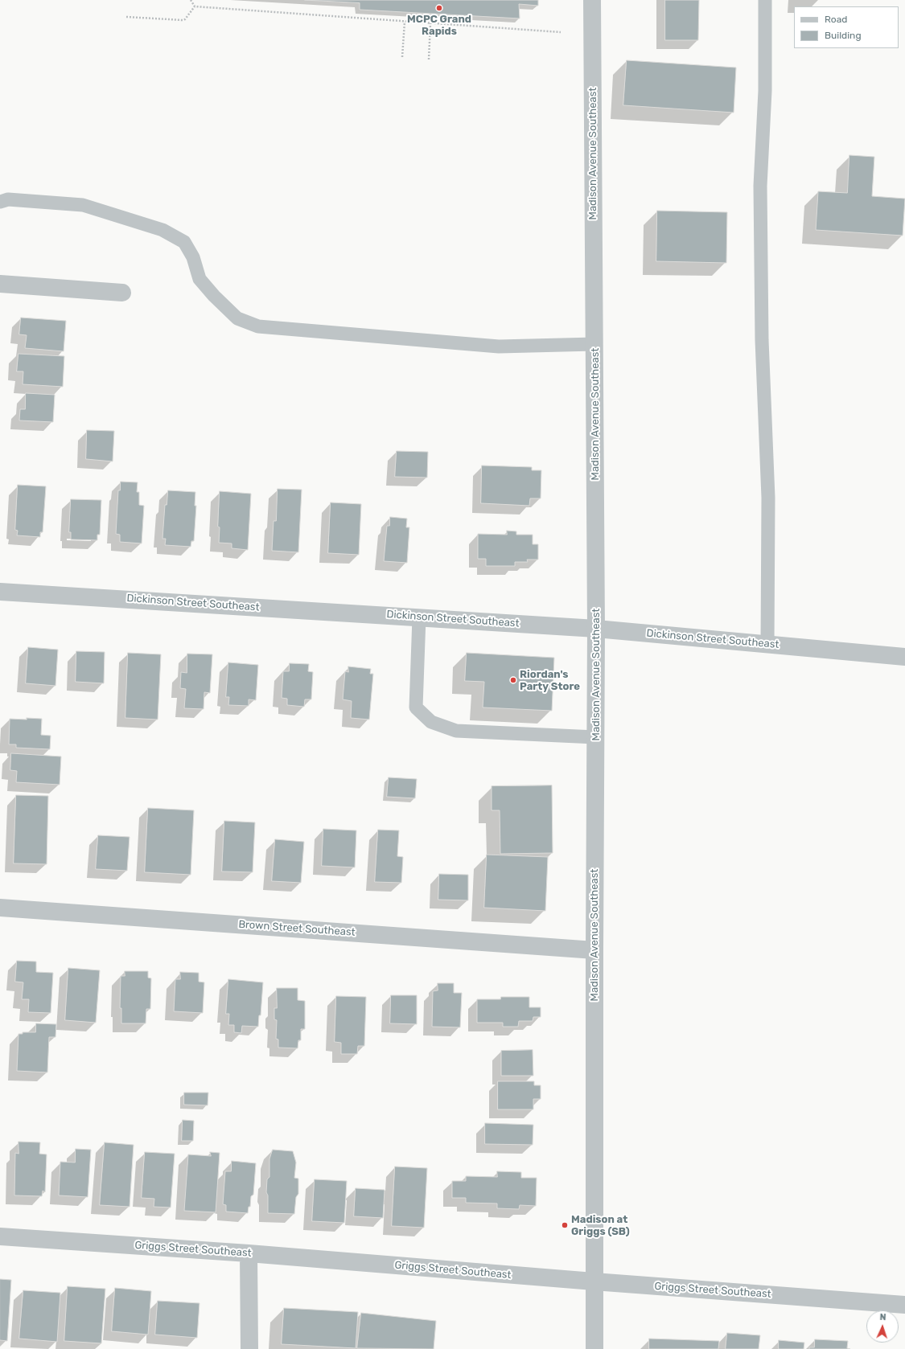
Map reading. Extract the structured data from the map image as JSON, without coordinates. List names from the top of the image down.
{
  "streets": {
    "street": [
      "Madison Avenue Southeast",
      "Dickinson Street Southeast",
      "Brown Street Southeast",
      "Griggs Street Southeast"
    ]
  },
  "crossings": [
    ["Madison Avenue Southeast", "Dickinson Street Southeast"],
    ["Madison Avenue Southeast", "Brown Street Southeast"],
    ["Madison Avenue Southeast", "Griggs Street Southeast"]
  ],
  "places": ["MCPC Grand Rapids", "Riordan's Party Store", "Madison at Griggs (SB)"],
  "legend": ["Road", "Building"],
  "north": "top"
}
